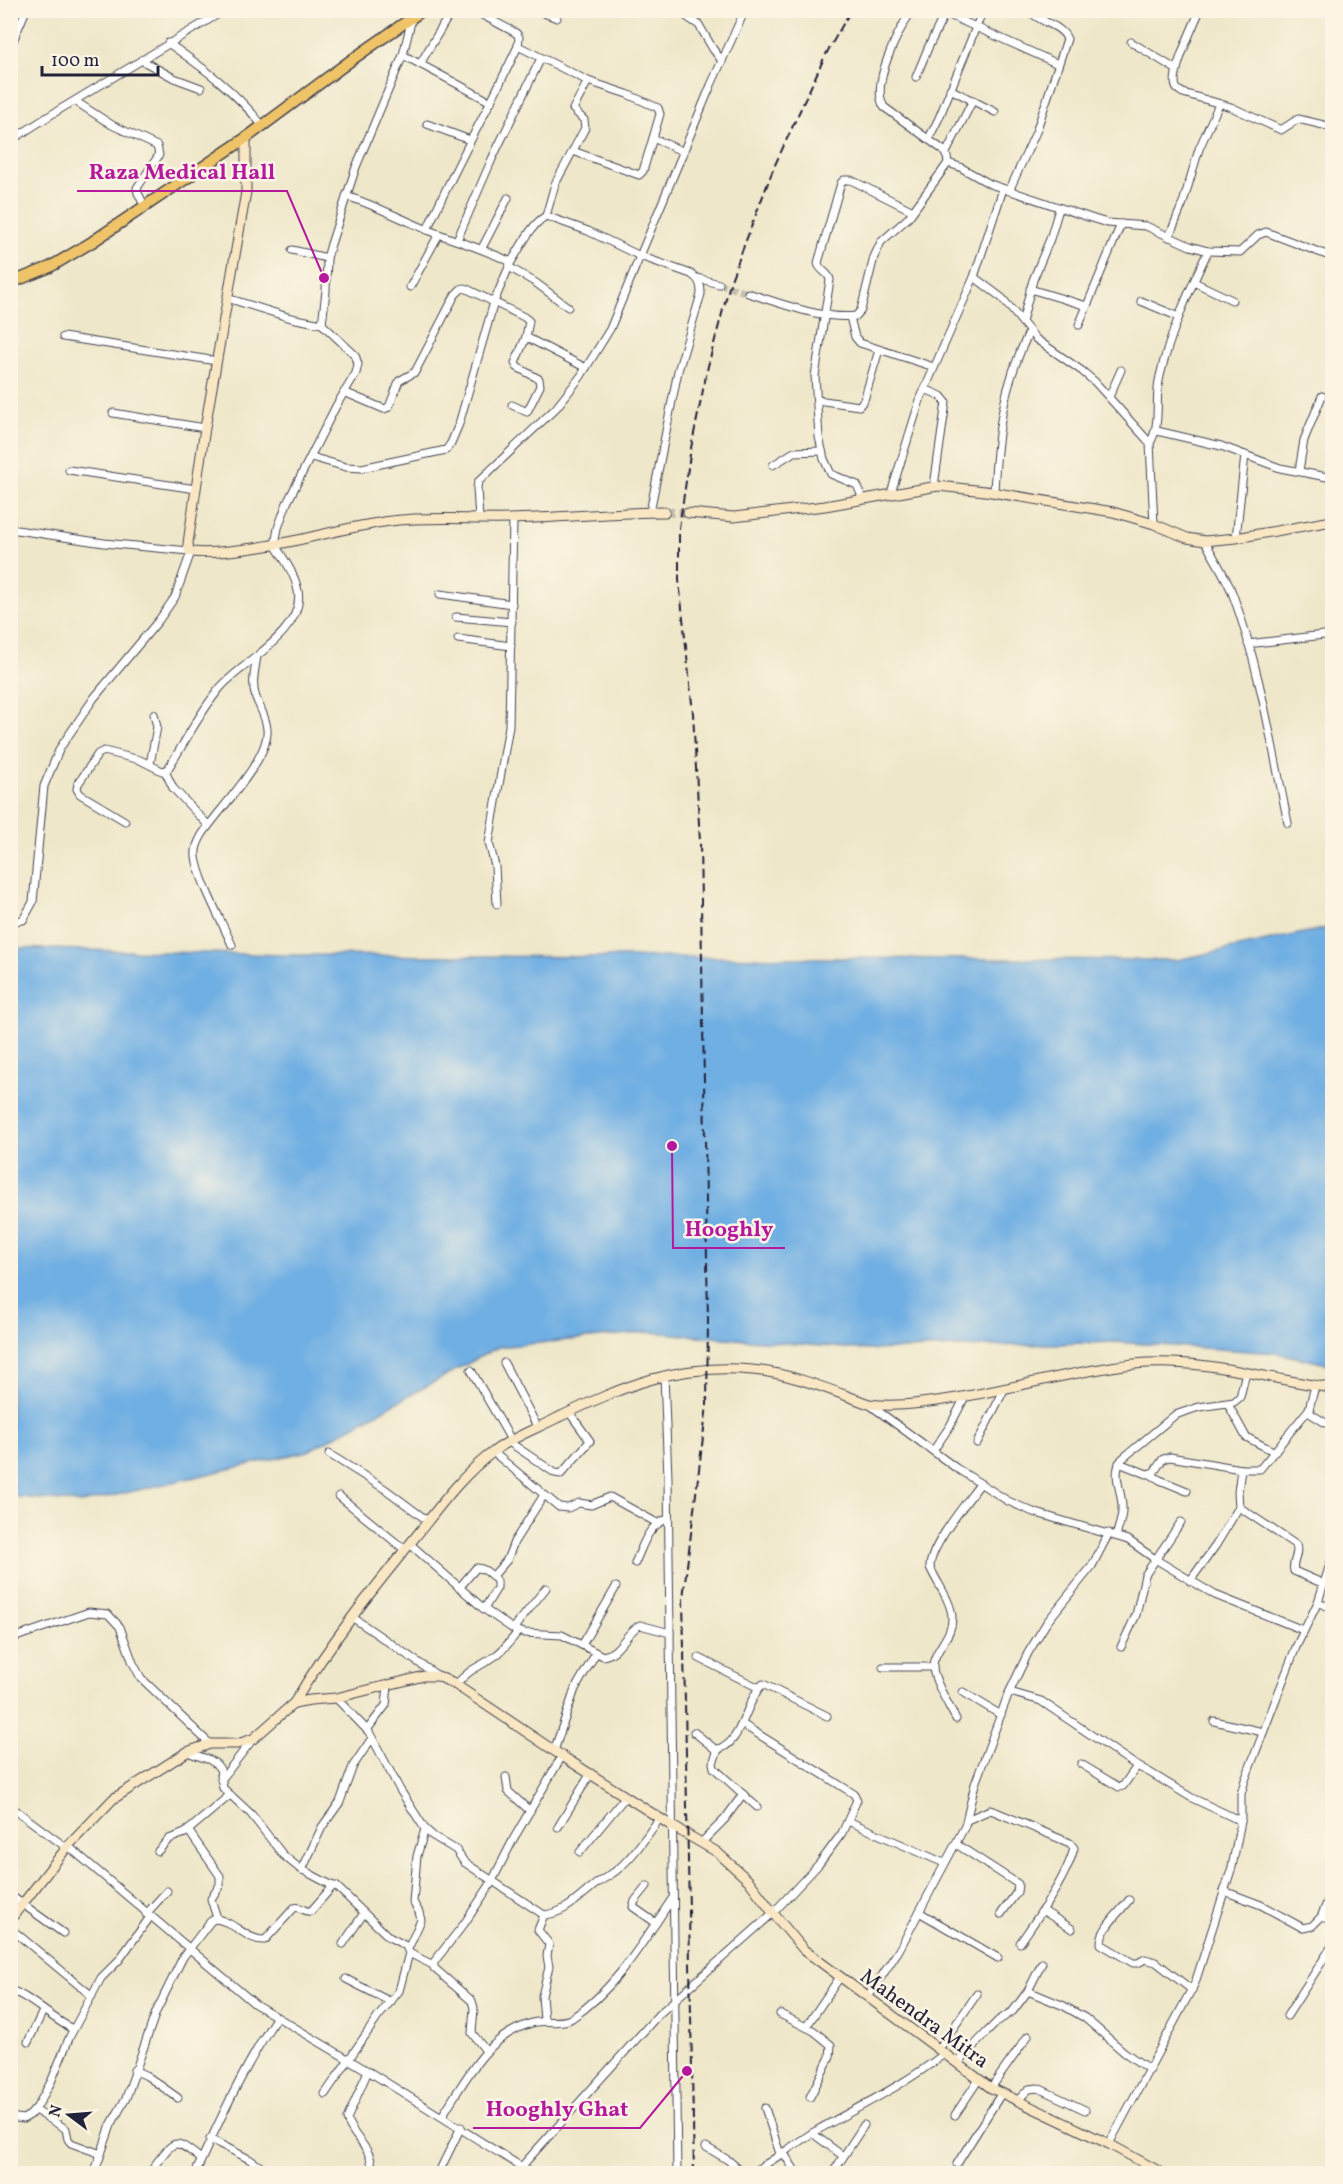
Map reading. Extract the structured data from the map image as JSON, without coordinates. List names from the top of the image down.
{
  "streets": {
    "street": ["Mahendra Mitra"]
  },
  "places": ["Raza Medical Hall", "Hooghly", "Hooghly Ghat"],
  "scale_bar": "100 m",
  "north": "left"
}
